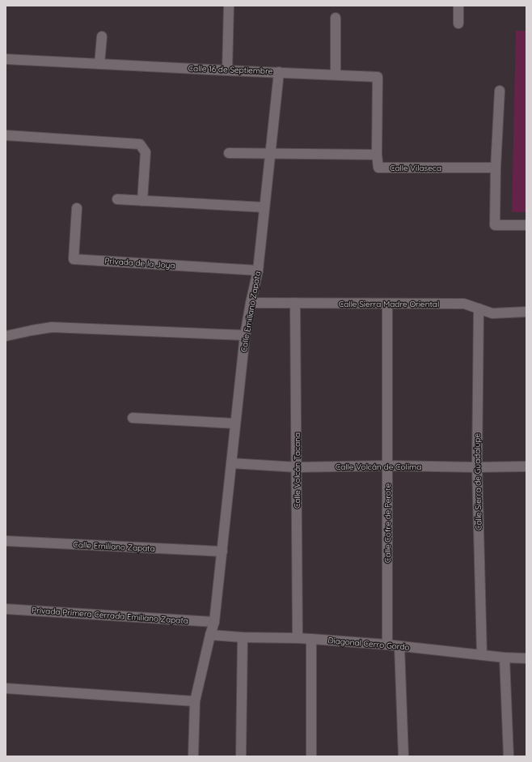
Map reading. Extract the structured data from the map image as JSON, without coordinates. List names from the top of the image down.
{
  "streets": {
    "street": [
      "Calle 16 de Septiembre",
      "Calle Vilaseca",
      "Privada de la Joya",
      "Calle Sierra Madre Oriental",
      "Calle Emiliano Zapata",
      "Calle Volcán de Colima",
      "Calle Volcán Tacana",
      "Calle Sierra de Guadalupe",
      "Calle Cofre de Perote",
      "Privada Primera Cerrada Emiliano Zapata",
      "Diagonal Cerro Gordo"
    ]
  },
  "crossings": [
    ["Calle 16 de Septiembre", "Calle Vilaseca"],
    ["Calle 16 de Septiembre", "Calle Emiliano Zapata"],
    ["Privada de la Joya", "Calle Emiliano Zapata"],
    ["Calle Sierra Madre Oriental", "Calle Emiliano Zapata"],
    ["Calle Sierra Madre Oriental", "Calle Volcán Tacana"],
    ["Calle Sierra Madre Oriental", "Calle Sierra de Guadalupe"],
    ["Calle Sierra Madre Oriental", "Calle Cofre de Perote"],
    ["Calle Emiliano Zapata", "Calle Volcán de Colima"],
    ["Calle Emiliano Zapata", "Privada Primera Cerrada Emiliano Zapata"],
    ["Calle Emiliano Zapata", "Diagonal Cerro Gordo"],
    ["Calle Volcán de Colima", "Calle Volcán Tacana"],
    ["Calle Volcán de Colima", "Calle Sierra de Guadalupe"],
    ["Calle Volcán de Colima", "Calle Cofre de Perote"],
    ["Calle Volcán Tacana", "Diagonal Cerro Gordo"],
    ["Calle Sierra de Guadalupe", "Diagonal Cerro Gordo"],
    ["Calle Cofre de Perote", "Diagonal Cerro Gordo"]
  ]
}
